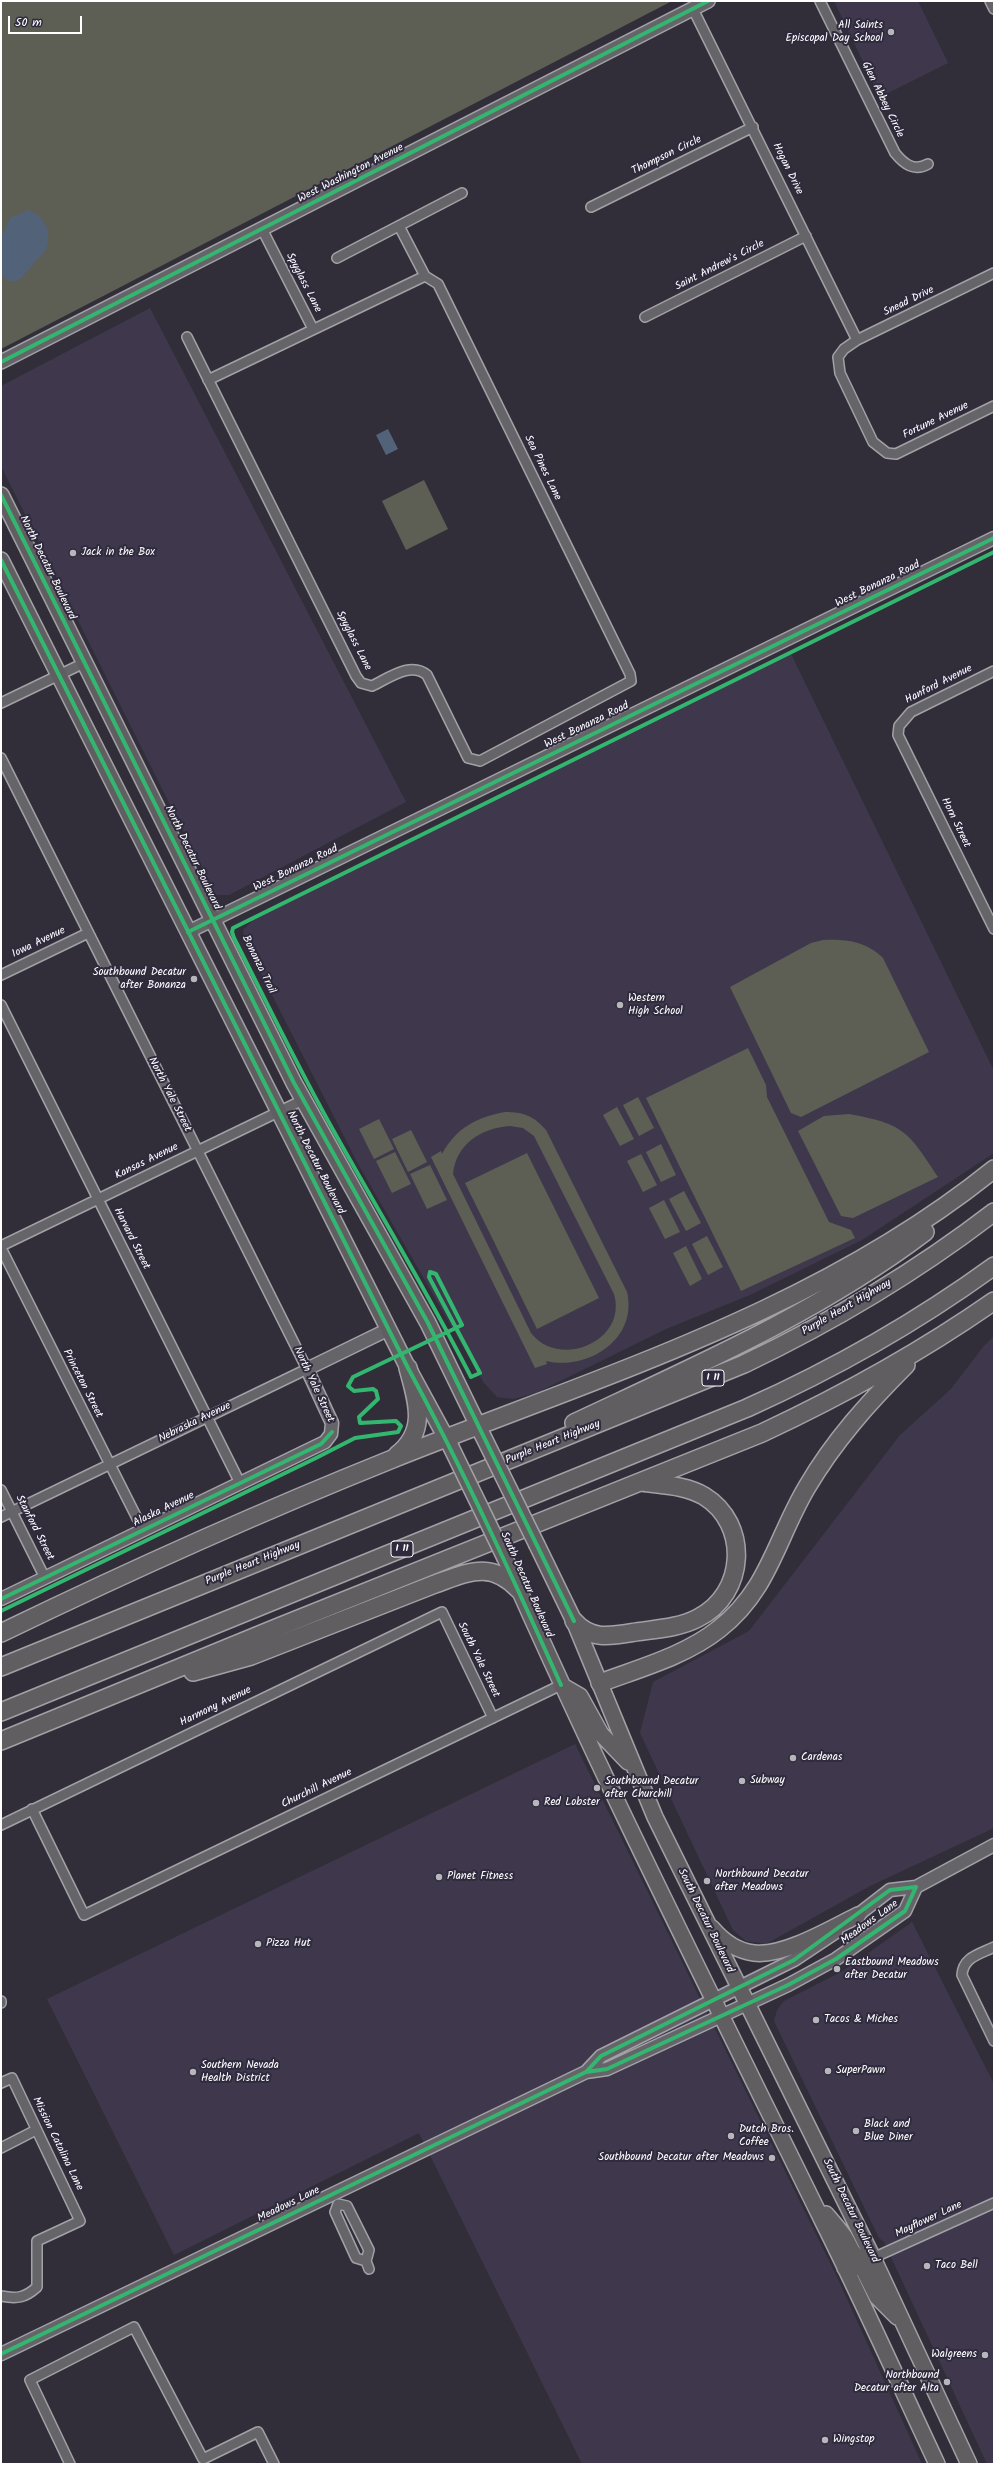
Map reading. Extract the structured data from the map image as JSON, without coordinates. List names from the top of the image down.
{
  "streets": {
    "highway": ["Purple Heart Highway", "I 11"],
    "main road": ["West Washington Avenue", "North Decatur Boulevard", "South Decatur Boulevard"],
    "street": [
      "Glen Abbey Circle",
      "Thompson Circle",
      "Hogan Drive",
      "Saint Andrew's Circle",
      "Spyglass Lane",
      "Snead Drive",
      "Fortune Avenue",
      "Sea Pines Lane",
      "West Bonanza Road",
      "Hanford Avenue",
      "Horn Street",
      "Iowa Avenue",
      "North Yale Street",
      "Kansas Avenue",
      "Harvard Street",
      "Princeton Street",
      "Nebraska Avenue",
      "Alaska Avenue",
      "Stanford Street",
      "South Yale Street",
      "Harmony Avenue",
      "Churchill Avenue",
      "Meadows Lane",
      "Mission Catalina Lane",
      "Mayflower Lane"
    ],
    "cycle path": ["Bonanza Trail"]
  },
  "crossings": [
    ["Thompson Circle", "Hogan Drive"],
    ["Hogan Drive", "West Washington Avenue"],
    ["Hogan Drive", "Saint Andrew's Circle"],
    ["Hogan Drive", "Snead Drive"],
    ["West Washington Avenue", "Spyglass Lane"],
    ["Spyglass Lane", "Sea Pines Lane"],
    ["Snead Drive", "Fortune Avenue"],
    ["North Decatur Boulevard", "West Bonanza Road"],
    ["North Decatur Boulevard", "Kansas Avenue"],
    ["North Decatur Boulevard", "Nebraska Avenue"],
    ["North Decatur Boulevard", "South Decatur Boulevard"],
    ["Hanford Avenue", "Horn Street"],
    ["Iowa Avenue", "North Yale Street"],
    ["North Yale Street", "Kansas Avenue"],
    ["North Yale Street", "Nebraska Avenue"],
    ["North Yale Street", "Alaska Avenue"],
    ["Kansas Avenue", "Harvard Street"],
    ["Kansas Avenue", "Princeton Street"],
    ["Harvard Street", "Nebraska Avenue"],
    ["Harvard Street", "Alaska Avenue"],
    ["Princeton Street", "Nebraska Avenue"],
    ["Princeton Street", "Alaska Avenue"],
    ["Nebraska Avenue", "Stanford Street"],
    ["Alaska Avenue", "Stanford Street"],
    ["South Decatur Boulevard", "Churchill Avenue"],
    ["South Decatur Boulevard", "Meadows Lane"],
    ["South Decatur Boulevard", "Mayflower Lane"],
    ["South Yale Street", "Harmony Avenue"],
    ["South Yale Street", "Churchill Avenue"],
    ["Harmony Avenue", "Churchill Avenue"]
  ],
  "places": [
    "All Saints Episcopal Day School",
    "Jack in the Box",
    "Southbound Decatur after Bonanza",
    "Western High School",
    "Cardenas",
    "Subway",
    "Southbound Decatur after Churchill",
    "Red Lobster",
    "Planet Fitness",
    "Northbound Decatur after Meadows",
    "Pizza Hut",
    "Eastbound Meadows after Decatur",
    "Tacos & Miches",
    "SuperPawn",
    "Southern Nevada Health District",
    "Black and Blue Diner",
    "Dutch Bros. Coffee",
    "Southbound Decatur after Meadows",
    "Taco Bell",
    "Walgreens",
    "Northbound Decatur after Alta",
    "Wingstop"
  ],
  "scale_bar": "50 m"
}
